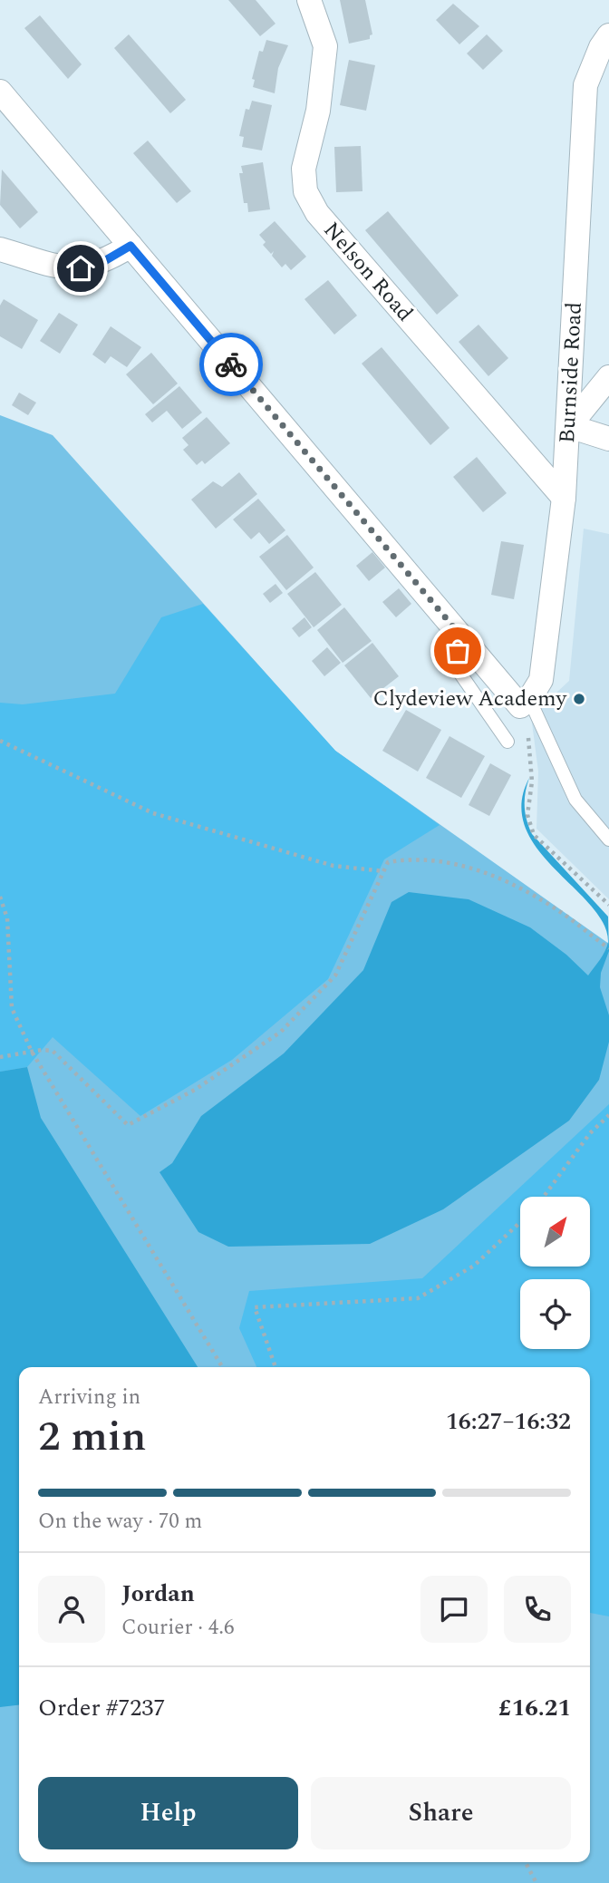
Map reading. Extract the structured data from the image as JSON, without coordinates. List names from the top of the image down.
{
  "streets": {
    "street": ["Nelson Road", "Burnside Road"]
  },
  "crossings": [
    ["Nelson Road", "Burnside Road"]
  ],
  "places": ["Clydeview Academy"],
  "north": "top right",
  "page": {
    "heading": ["2 min", "Arriving in", "16:27–16:32"],
    "panel": [
      "Jordan",
      "Courier · 4.6",
      "Order #7237",
      "£16.21"
    ],
    "bar": "On the way · 70 m",
    "buttons": ["Help", "Share"]
  }
}
